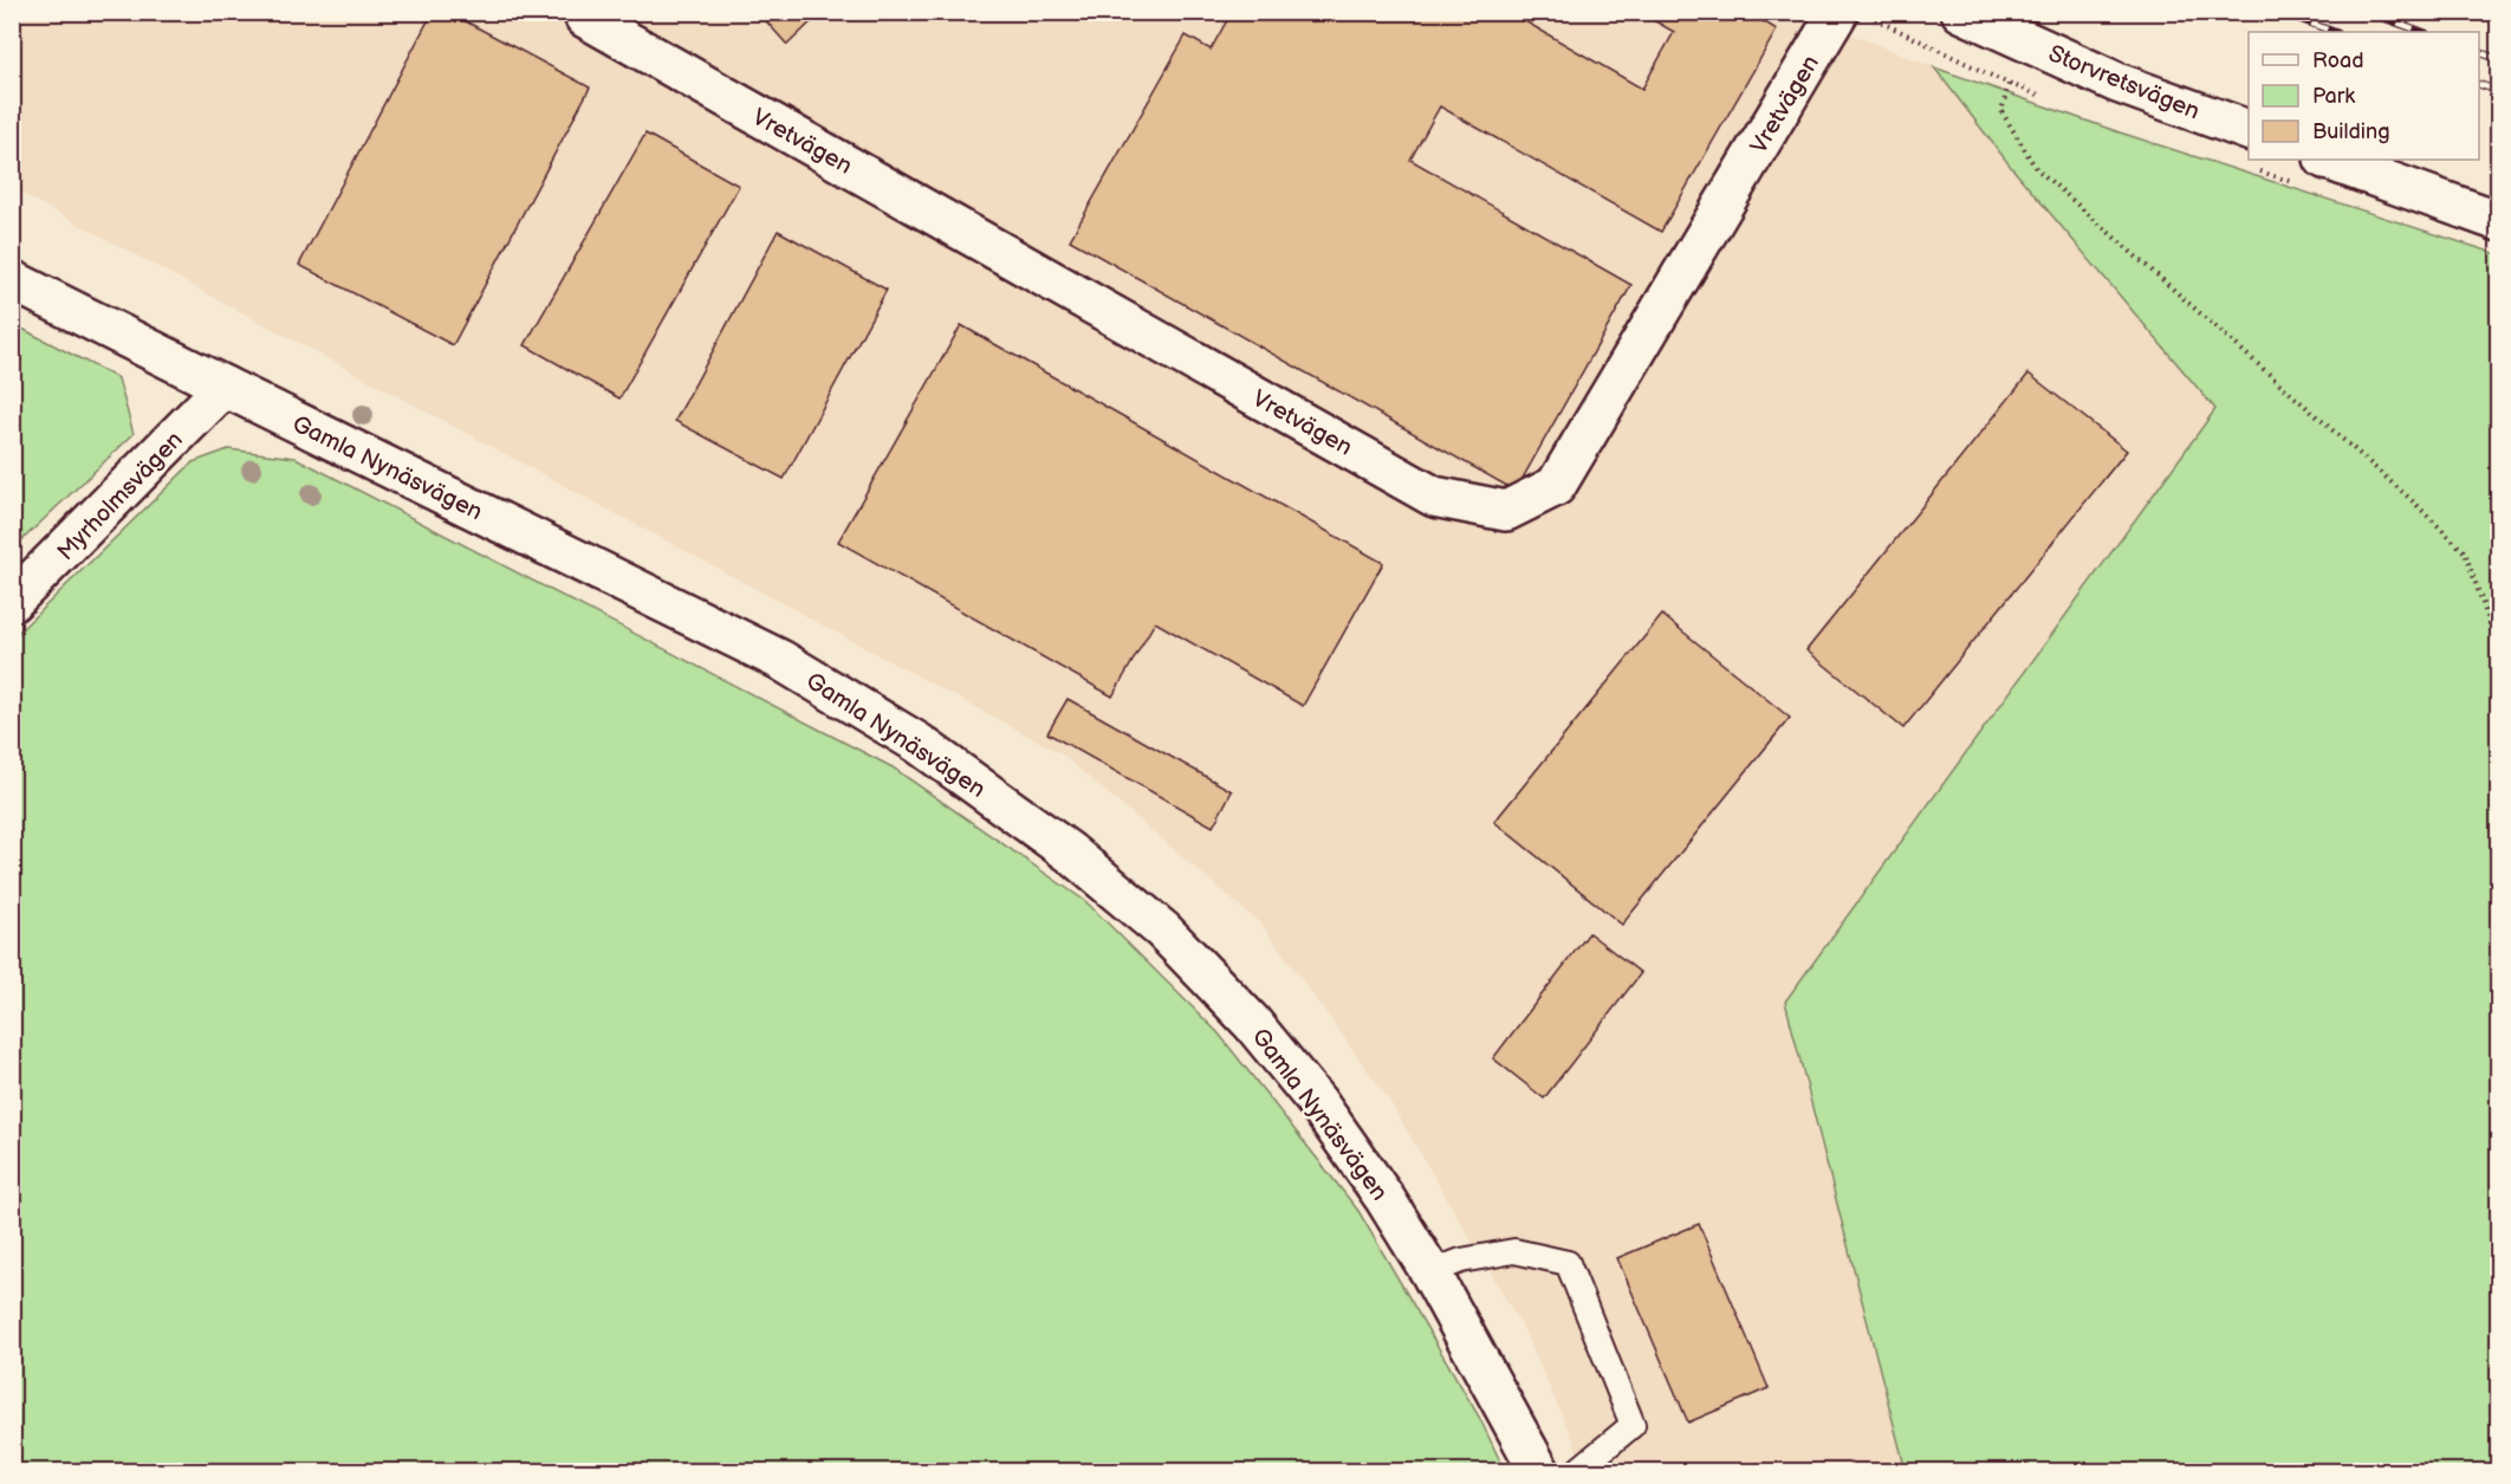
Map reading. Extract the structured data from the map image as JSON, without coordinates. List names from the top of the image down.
{
  "streets": {
    "street": [
      "Storvretsvägen",
      "Vretvägen",
      "Gamla Nynäsvägen",
      "Myrholmsvägen"
    ]
  },
  "crossings": [
    ["Gamla Nynäsvägen", "Myrholmsvägen"]
  ],
  "legend": ["Road", "Park", "Building"]
}
